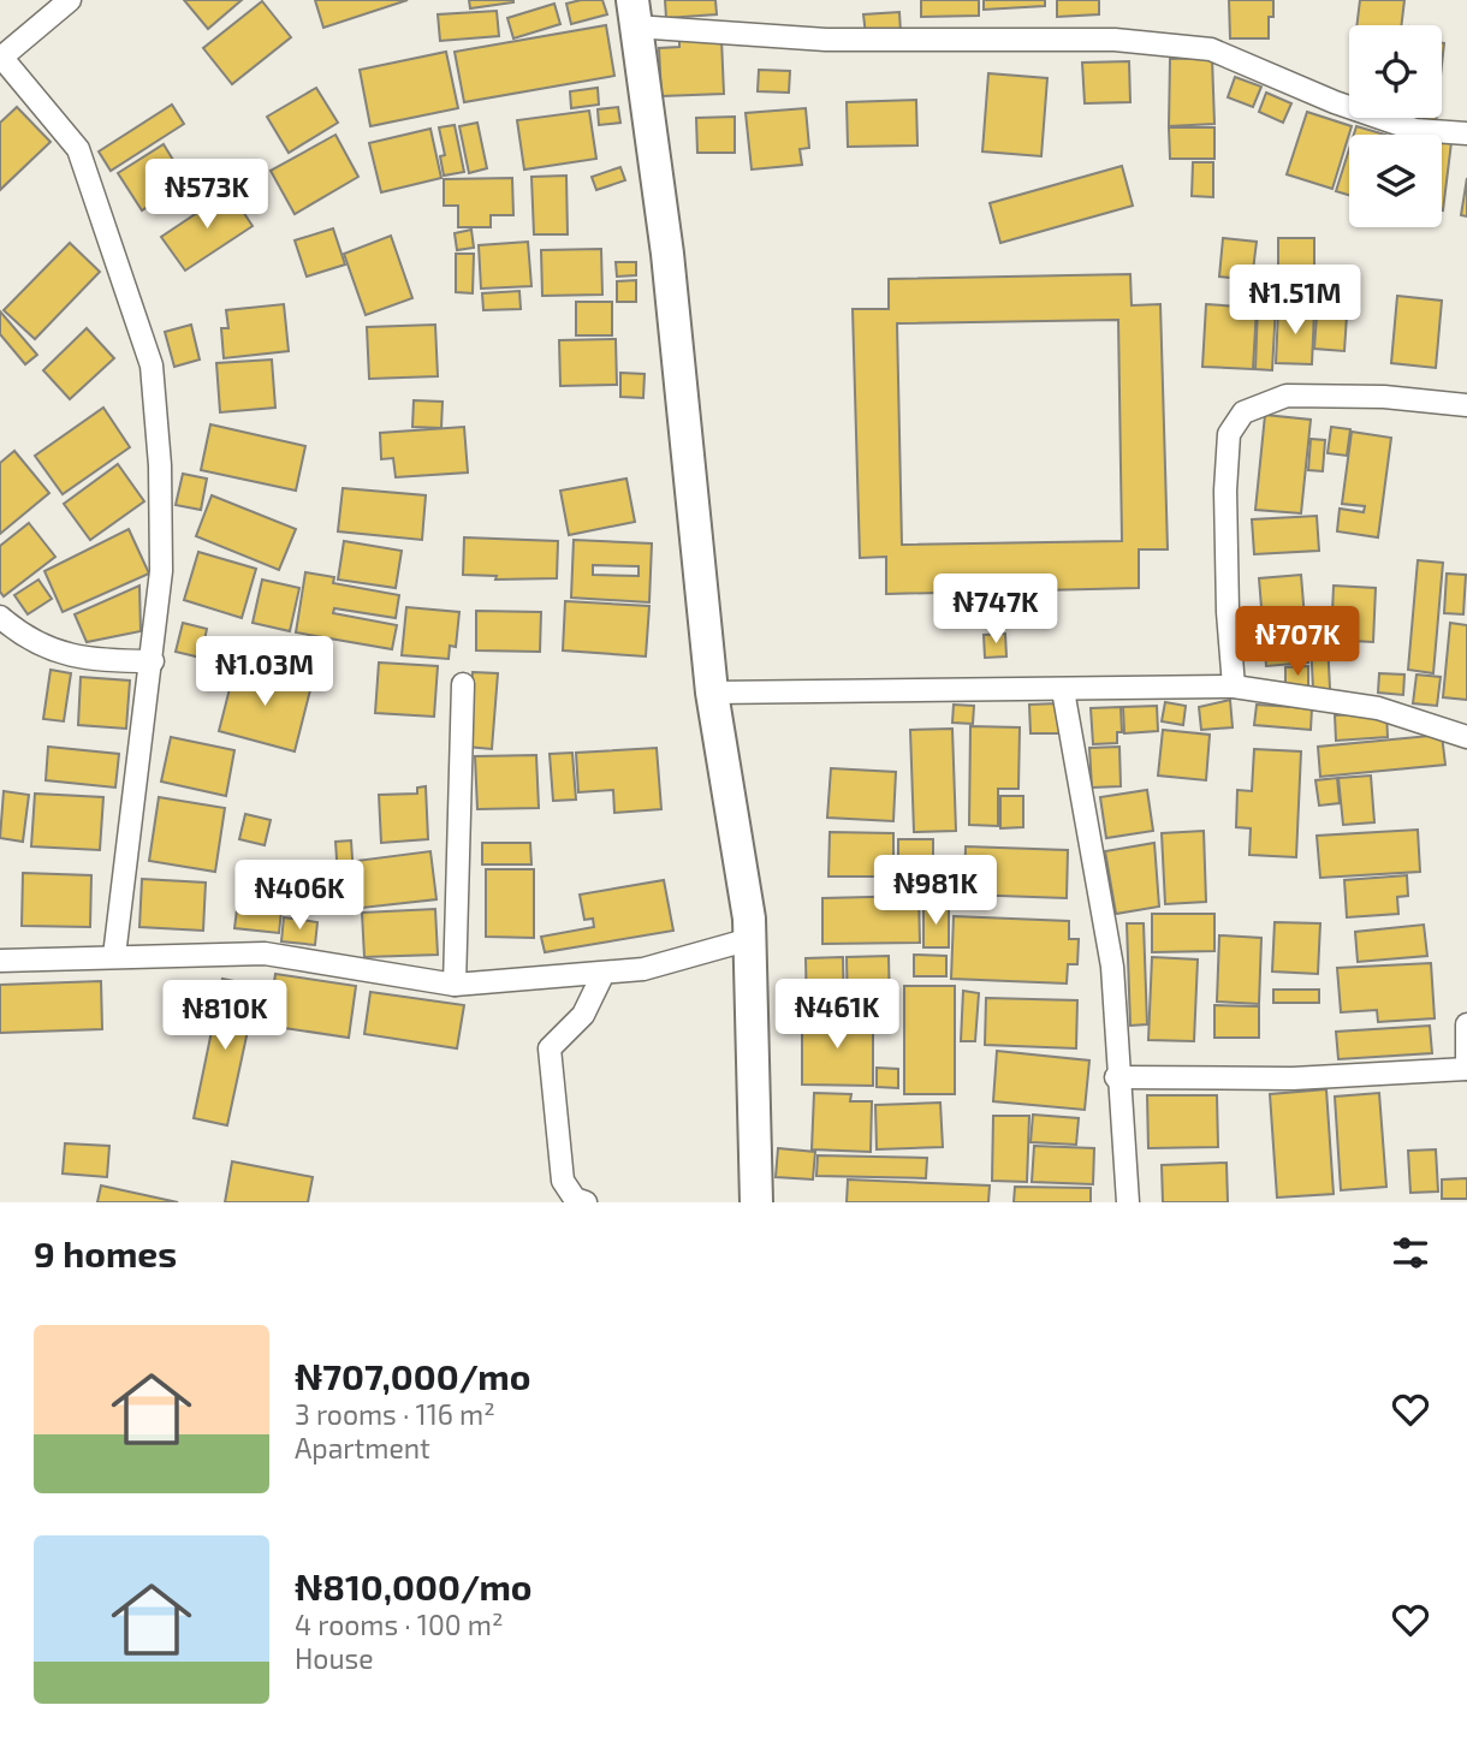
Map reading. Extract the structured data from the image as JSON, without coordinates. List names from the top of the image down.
{
  "page": {
    "price": [
      "₦573K",
      "₦1.51M",
      "₦747K",
      "₦707K",
      "₦1.03M",
      "₦981K",
      "₦406K",
      "₦461K",
      "₦810K"
    ],
    "heading": "9 homes",
    "list": [
      {
        "name": "₦707,000/mo",
        "note": "3 rooms · 116 m² · Apartment"
      },
      {
        "name": "₦810,000/mo",
        "note": "4 rooms · 100 m² · House"
      }
    ]
  }
}
